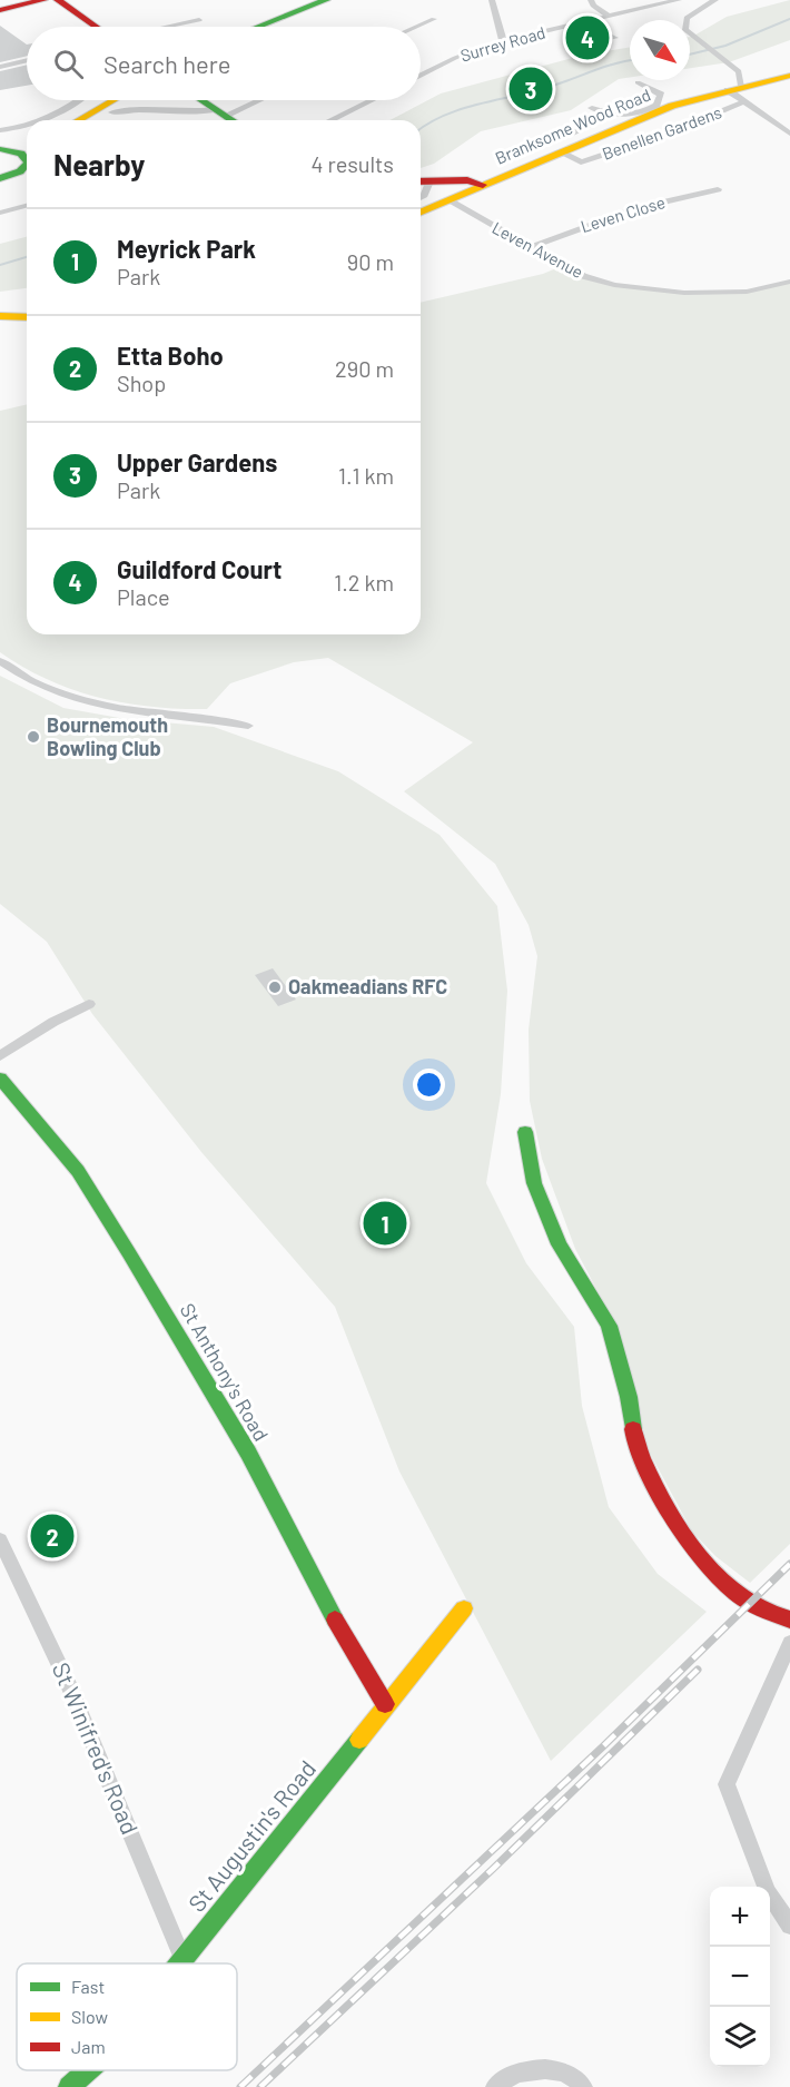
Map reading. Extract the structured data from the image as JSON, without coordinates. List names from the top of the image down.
{
  "streets": {
    "main road": ["Branksome Wood Road", "St Anthony's Road", "St Augustin's Road"],
    "street": [
      "Surrey Road",
      "Benellen Gardens",
      "Leven Close",
      "Leven Avenue",
      "St Winifred's Road"
    ]
  },
  "crossings": [
    ["Branksome Wood Road", "Benellen Gardens"],
    ["Branksome Wood Road", "Leven Avenue"],
    ["Leven Close", "Leven Avenue"],
    ["St Anthony's Road", "St Augustin's Road"],
    ["St Winifred's Road", "St Augustin's Road"]
  ],
  "places": ["Bournemouth Bowling Club", "Oakmeadians RFC"],
  "legend": ["Fast", "Slow", "Jam"],
  "north": "bottom right",
  "page": {
    "pins": [
      "4",
      "3",
      "1",
      "2"
    ],
    "search": "Search here",
    "heading": ["Nearby", "4 results"],
    "list": [
      {
        "mark": "1",
        "name": "Meyrick Park",
        "note": "Park",
        "value": "90 m"
      },
      {
        "mark": "2",
        "name": "Etta Boho",
        "note": "Shop",
        "value": "290 m"
      },
      {
        "mark": "3",
        "name": "Upper Gardens",
        "note": "Park",
        "value": "1.1 km"
      },
      {
        "mark": "4",
        "name": "Guildford Court",
        "note": "Place",
        "value": "1.2 km"
      }
    ],
    "map_buttons": ["+", "−"]
  }
}
